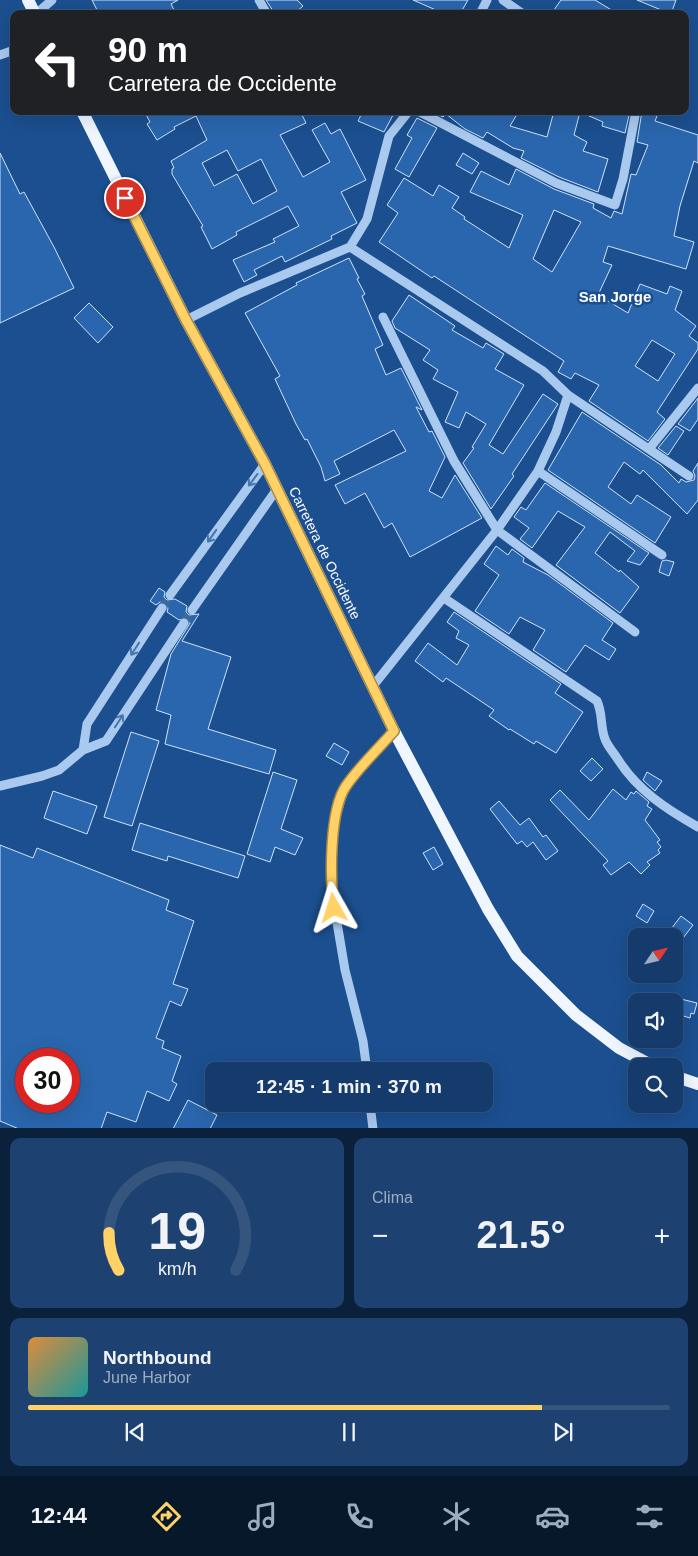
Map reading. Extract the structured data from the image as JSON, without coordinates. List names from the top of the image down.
{
  "streets": {
    "main road": ["Carretera de Occidente"]
  },
  "districts": ["San Jorge"],
  "north": "top right",
  "page": {
    "turn": ["90 m", "Carretera de Occidente"],
    "limit": "30",
    "trip": "12:45 · 1 min · 370 m",
    "tile": "Clima",
    "heat": ["−", "21.5°", "+"],
    "song": ["Northbound", "June Harbor"],
    "tabs": "12:44",
    "gauge": ["19", "km/h"]
  }
}
